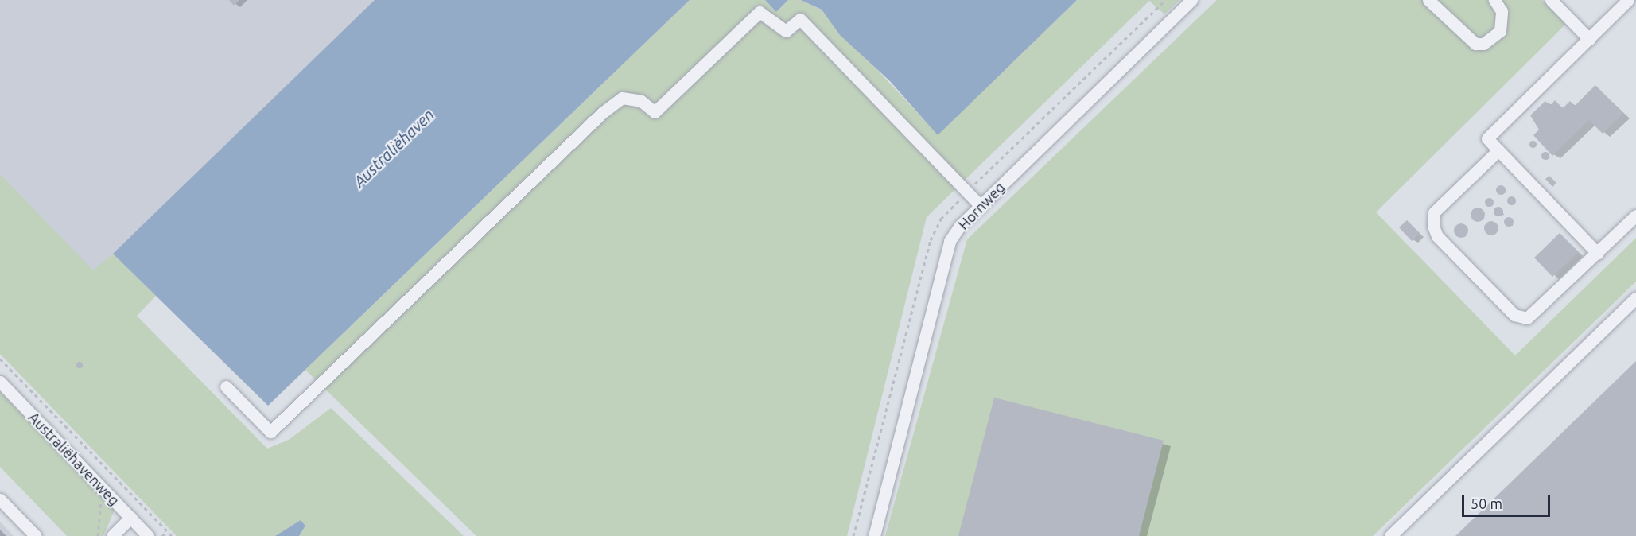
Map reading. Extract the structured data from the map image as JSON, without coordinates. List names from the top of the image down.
{
  "streets": {
    "street": ["Hornweg", "Australiëhavenweg"]
  },
  "water": ["Australiëhaven"],
  "scale_bar": "50 m"
}
